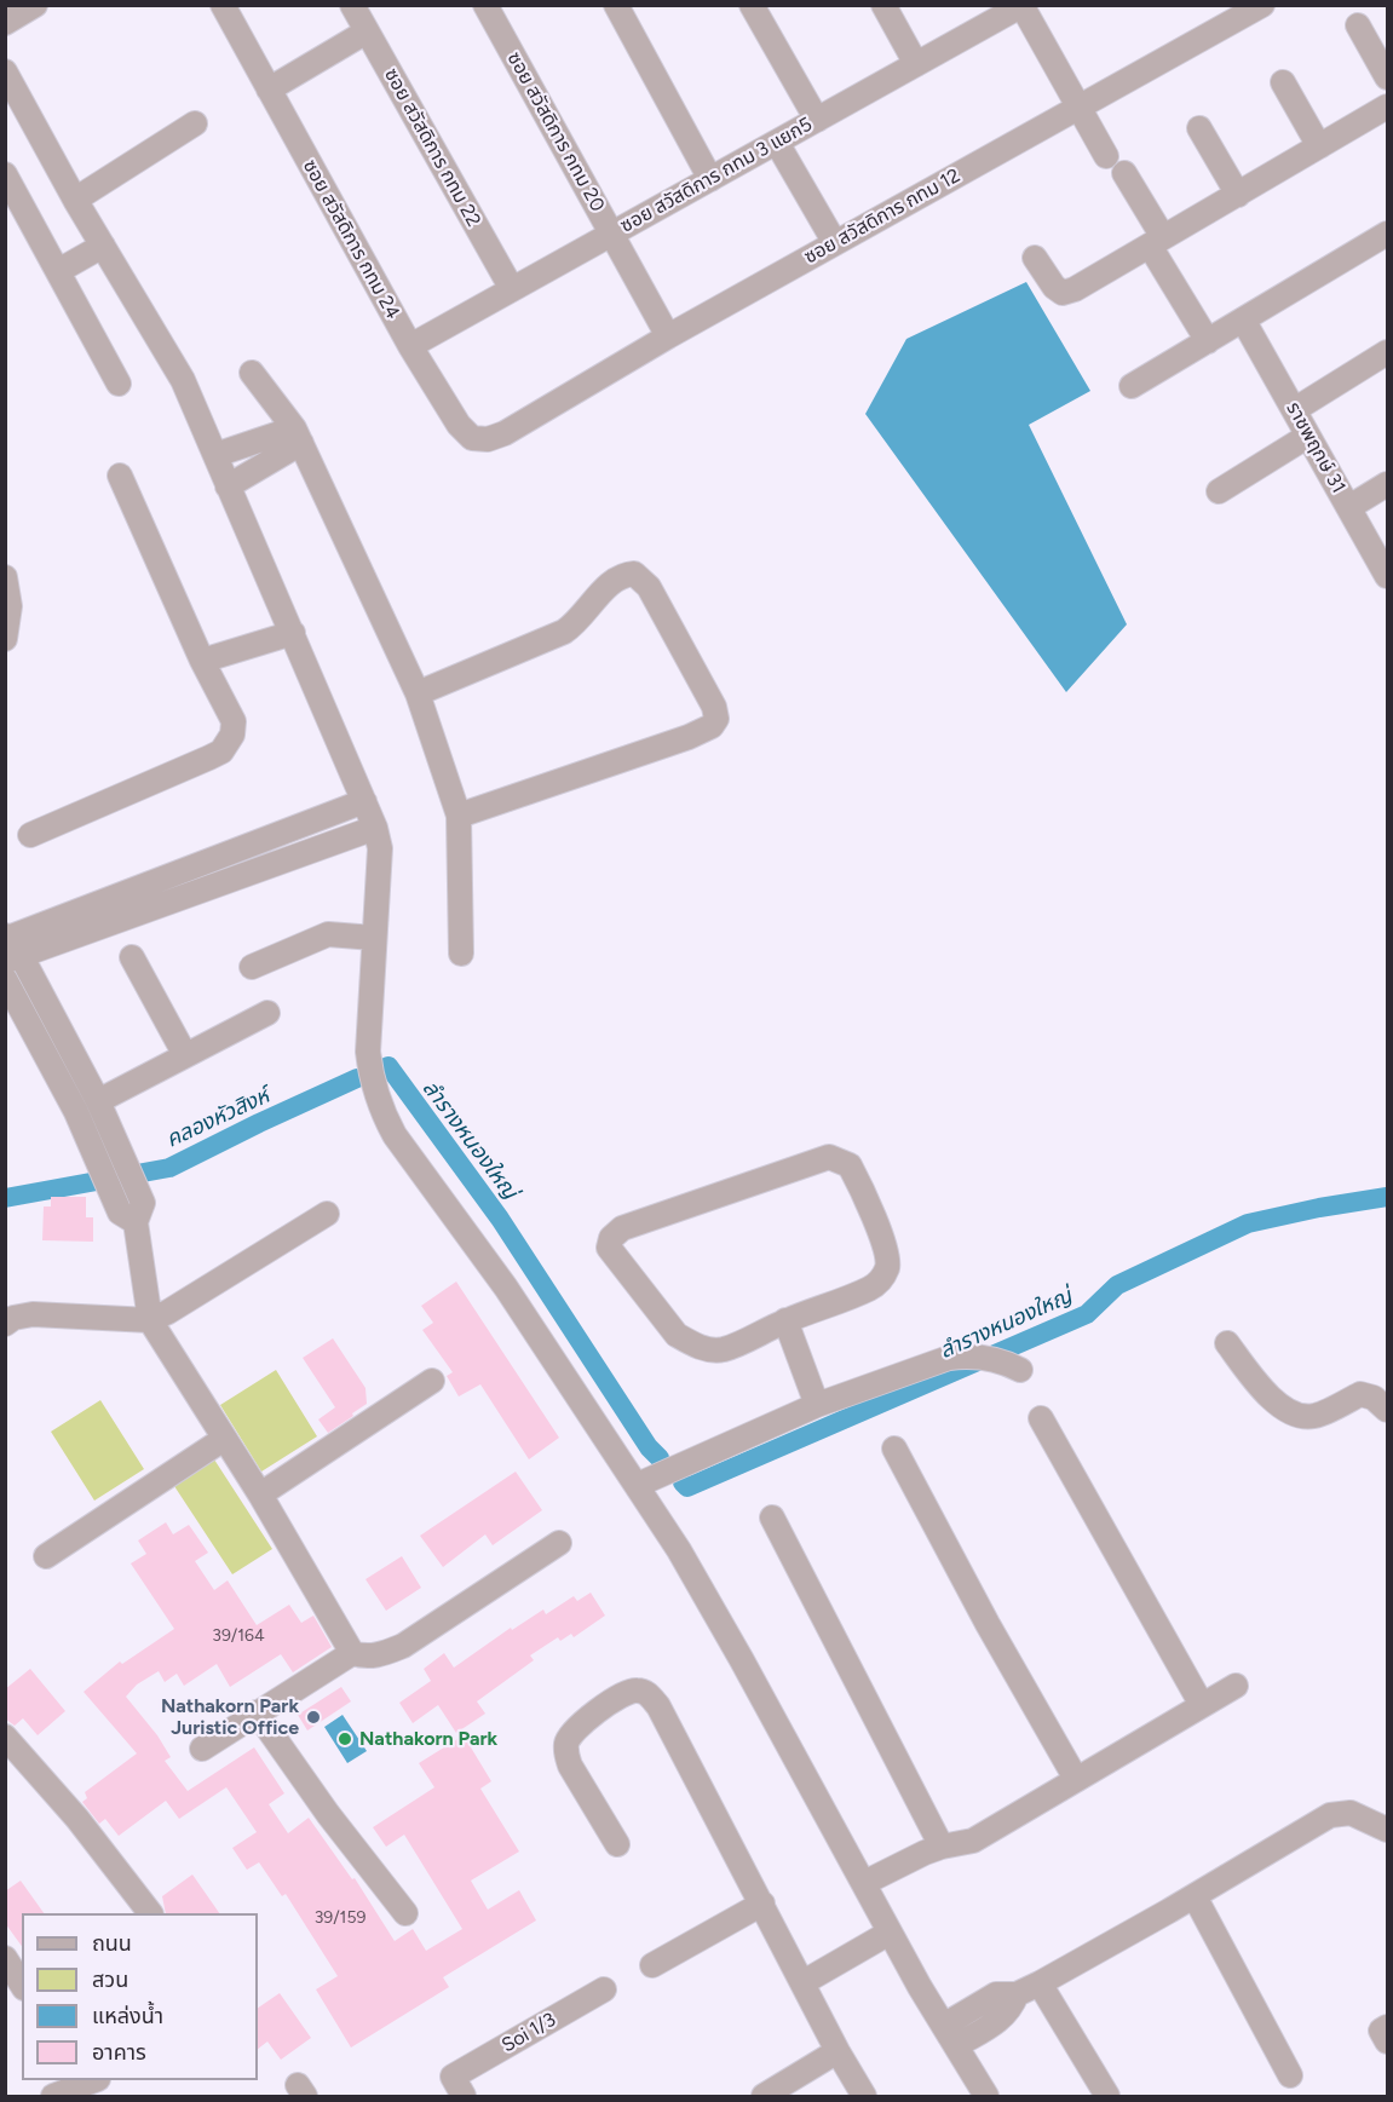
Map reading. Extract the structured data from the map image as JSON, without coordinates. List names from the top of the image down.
{
  "streets": {
    "street": [
      "ซอย สวัสดิการ กทม 20",
      "ซอย สวัสดิการ กทม 22",
      "ซอย สวัสดิการ กทม 3 แยก5",
      "ซอย สวัสดิการ กทม 12",
      "ซอย สวัสดิการ กทม 24",
      "ราชพฤกษ์ 31",
      "Soi 1/3"
    ]
  },
  "crossings": [
    ["ซอย สวัสดิการ กทม 20", "ซอย สวัสดิการ กทม 3 แยก5"],
    ["ซอย สวัสดิการ กทม 20", "ซอย สวัสดิการ กทม 12"],
    ["ซอย สวัสดิการ กทม 22", "ซอย สวัสดิการ กทม 3 แยก5"],
    ["ซอย สวัสดิการ กทม 3 แยก5", "ซอย สวัสดิการ กทม 24"],
    ["ซอย สวัสดิการ กทม 12", "ซอย สวัสดิการ กทม 24"]
  ],
  "water": ["คลองหัวสิงห์", "ลำรางหนองใหญ่"],
  "places": ["Nathakorn Park Juristic Office", "Nathakorn Park"],
  "house_numbers": ["39/164", "39/159"],
  "legend": [
    "ถนน",
    "สวน",
    "แหล่งน้ำ",
    "อาคาร"
  ]
}
